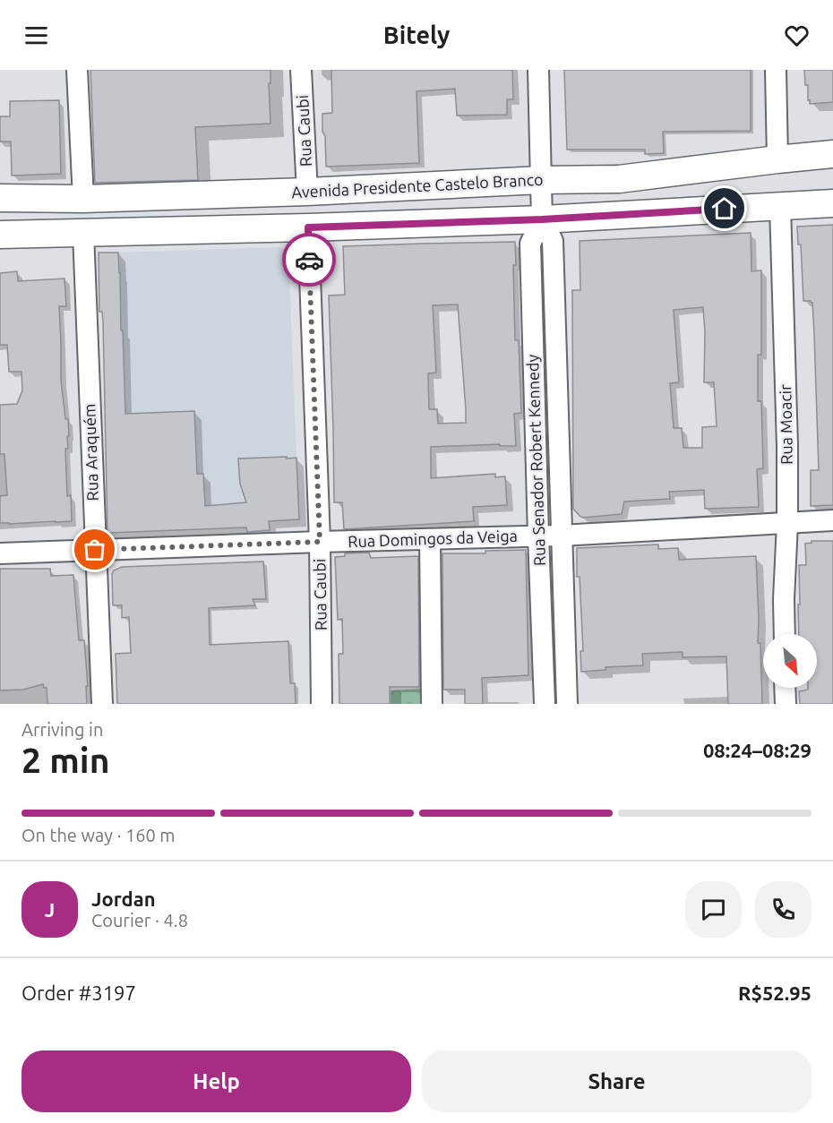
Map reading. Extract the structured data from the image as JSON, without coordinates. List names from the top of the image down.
{
  "streets": {
    "main road": ["Avenida Presidente Castelo Branco"],
    "street": [
      "Rua Caubi",
      "Rua Moacir",
      "Rua Araquém",
      "Rua Senador Robert Kennedy",
      "Rua Domingos da Veiga"
    ]
  },
  "crossings": [
    ["Rua Caubi", "Avenida Presidente Castelo Branco"],
    ["Rua Caubi", "Rua Domingos da Veiga"],
    ["Avenida Presidente Castelo Branco", "Rua Senador Robert Kennedy"],
    ["Rua Moacir", "Rua Domingos da Veiga"],
    ["Rua Araquém", "Rua Domingos da Veiga"],
    ["Rua Senador Robert Kennedy", "Rua Domingos da Veiga"]
  ],
  "north": "bottom right",
  "page": {
    "header": "Bitely",
    "heading": ["2 min", "Arriving in", "08:24–08:29"],
    "panel": [
      "Jordan",
      "Courier · 4.8",
      "Order #3197",
      "R$52.95"
    ],
    "bar": "On the way · 160 m",
    "round": "J",
    "buttons": ["Help", "Share"]
  }
}
